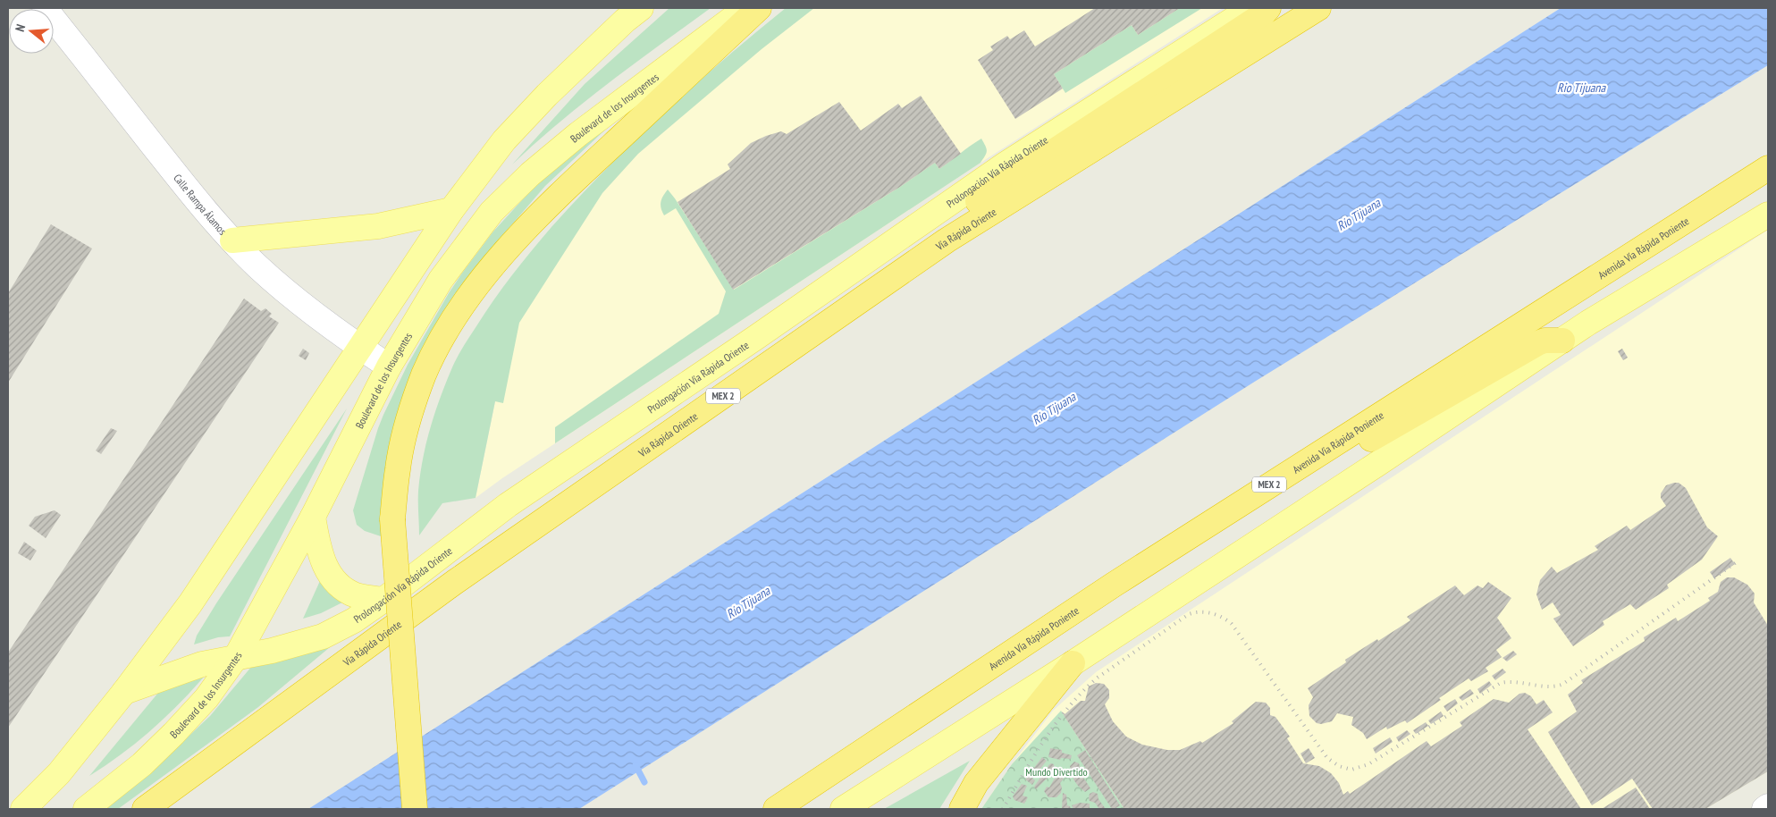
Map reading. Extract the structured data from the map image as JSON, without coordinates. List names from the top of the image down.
{
  "streets": {
    "highway": ["Vía Rápida Oriente", "Avenida Vía Rápida Poniente", "MEX 2"],
    "main road": ["Boulevard de los Insurgentes", "Prolongación Vía Rápida Oriente"],
    "street": ["Calle Rampa Álamos"]
  },
  "crossings": [
    ["Boulevard de los Insurgentes", "Prolongación Vía Rápida Oriente"],
    ["Boulevard de los Insurgentes", "Calle Rampa Álamos"]
  ],
  "water": ["Rio Tijuana", "Río Tijuana"],
  "parks": ["Mundo Divertido"],
  "north": "left"
}
